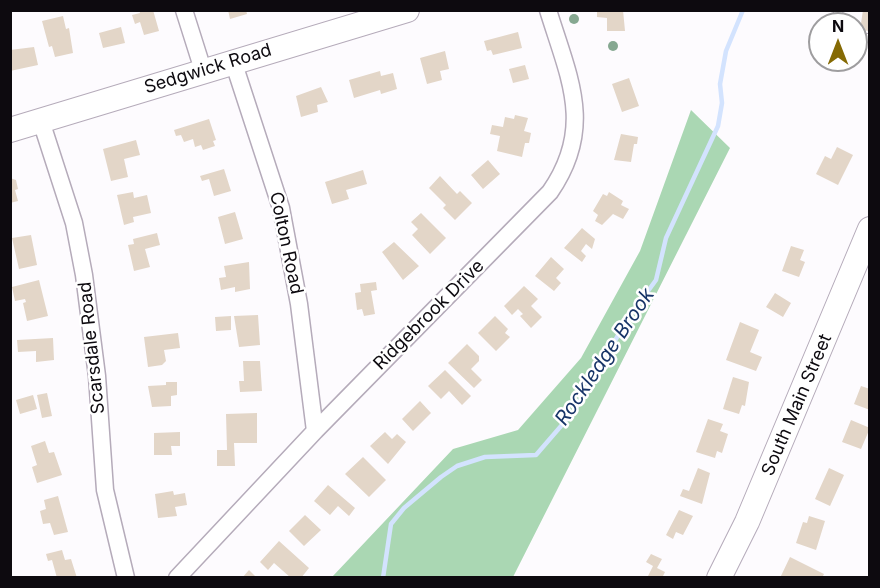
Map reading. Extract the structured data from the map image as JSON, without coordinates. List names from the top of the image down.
{
  "streets": {
    "main road": ["Sedgwick Road", "South Main Street"],
    "street": ["Colton Road", "Ridgebrook Drive", "Scarsdale Road"]
  },
  "crossings": [
    ["Sedgwick Road", "Colton Road"],
    ["Sedgwick Road", "Scarsdale Road"],
    ["Colton Road", "Ridgebrook Drive"]
  ],
  "water": ["Rockledge Brook"],
  "north": "top"
}
